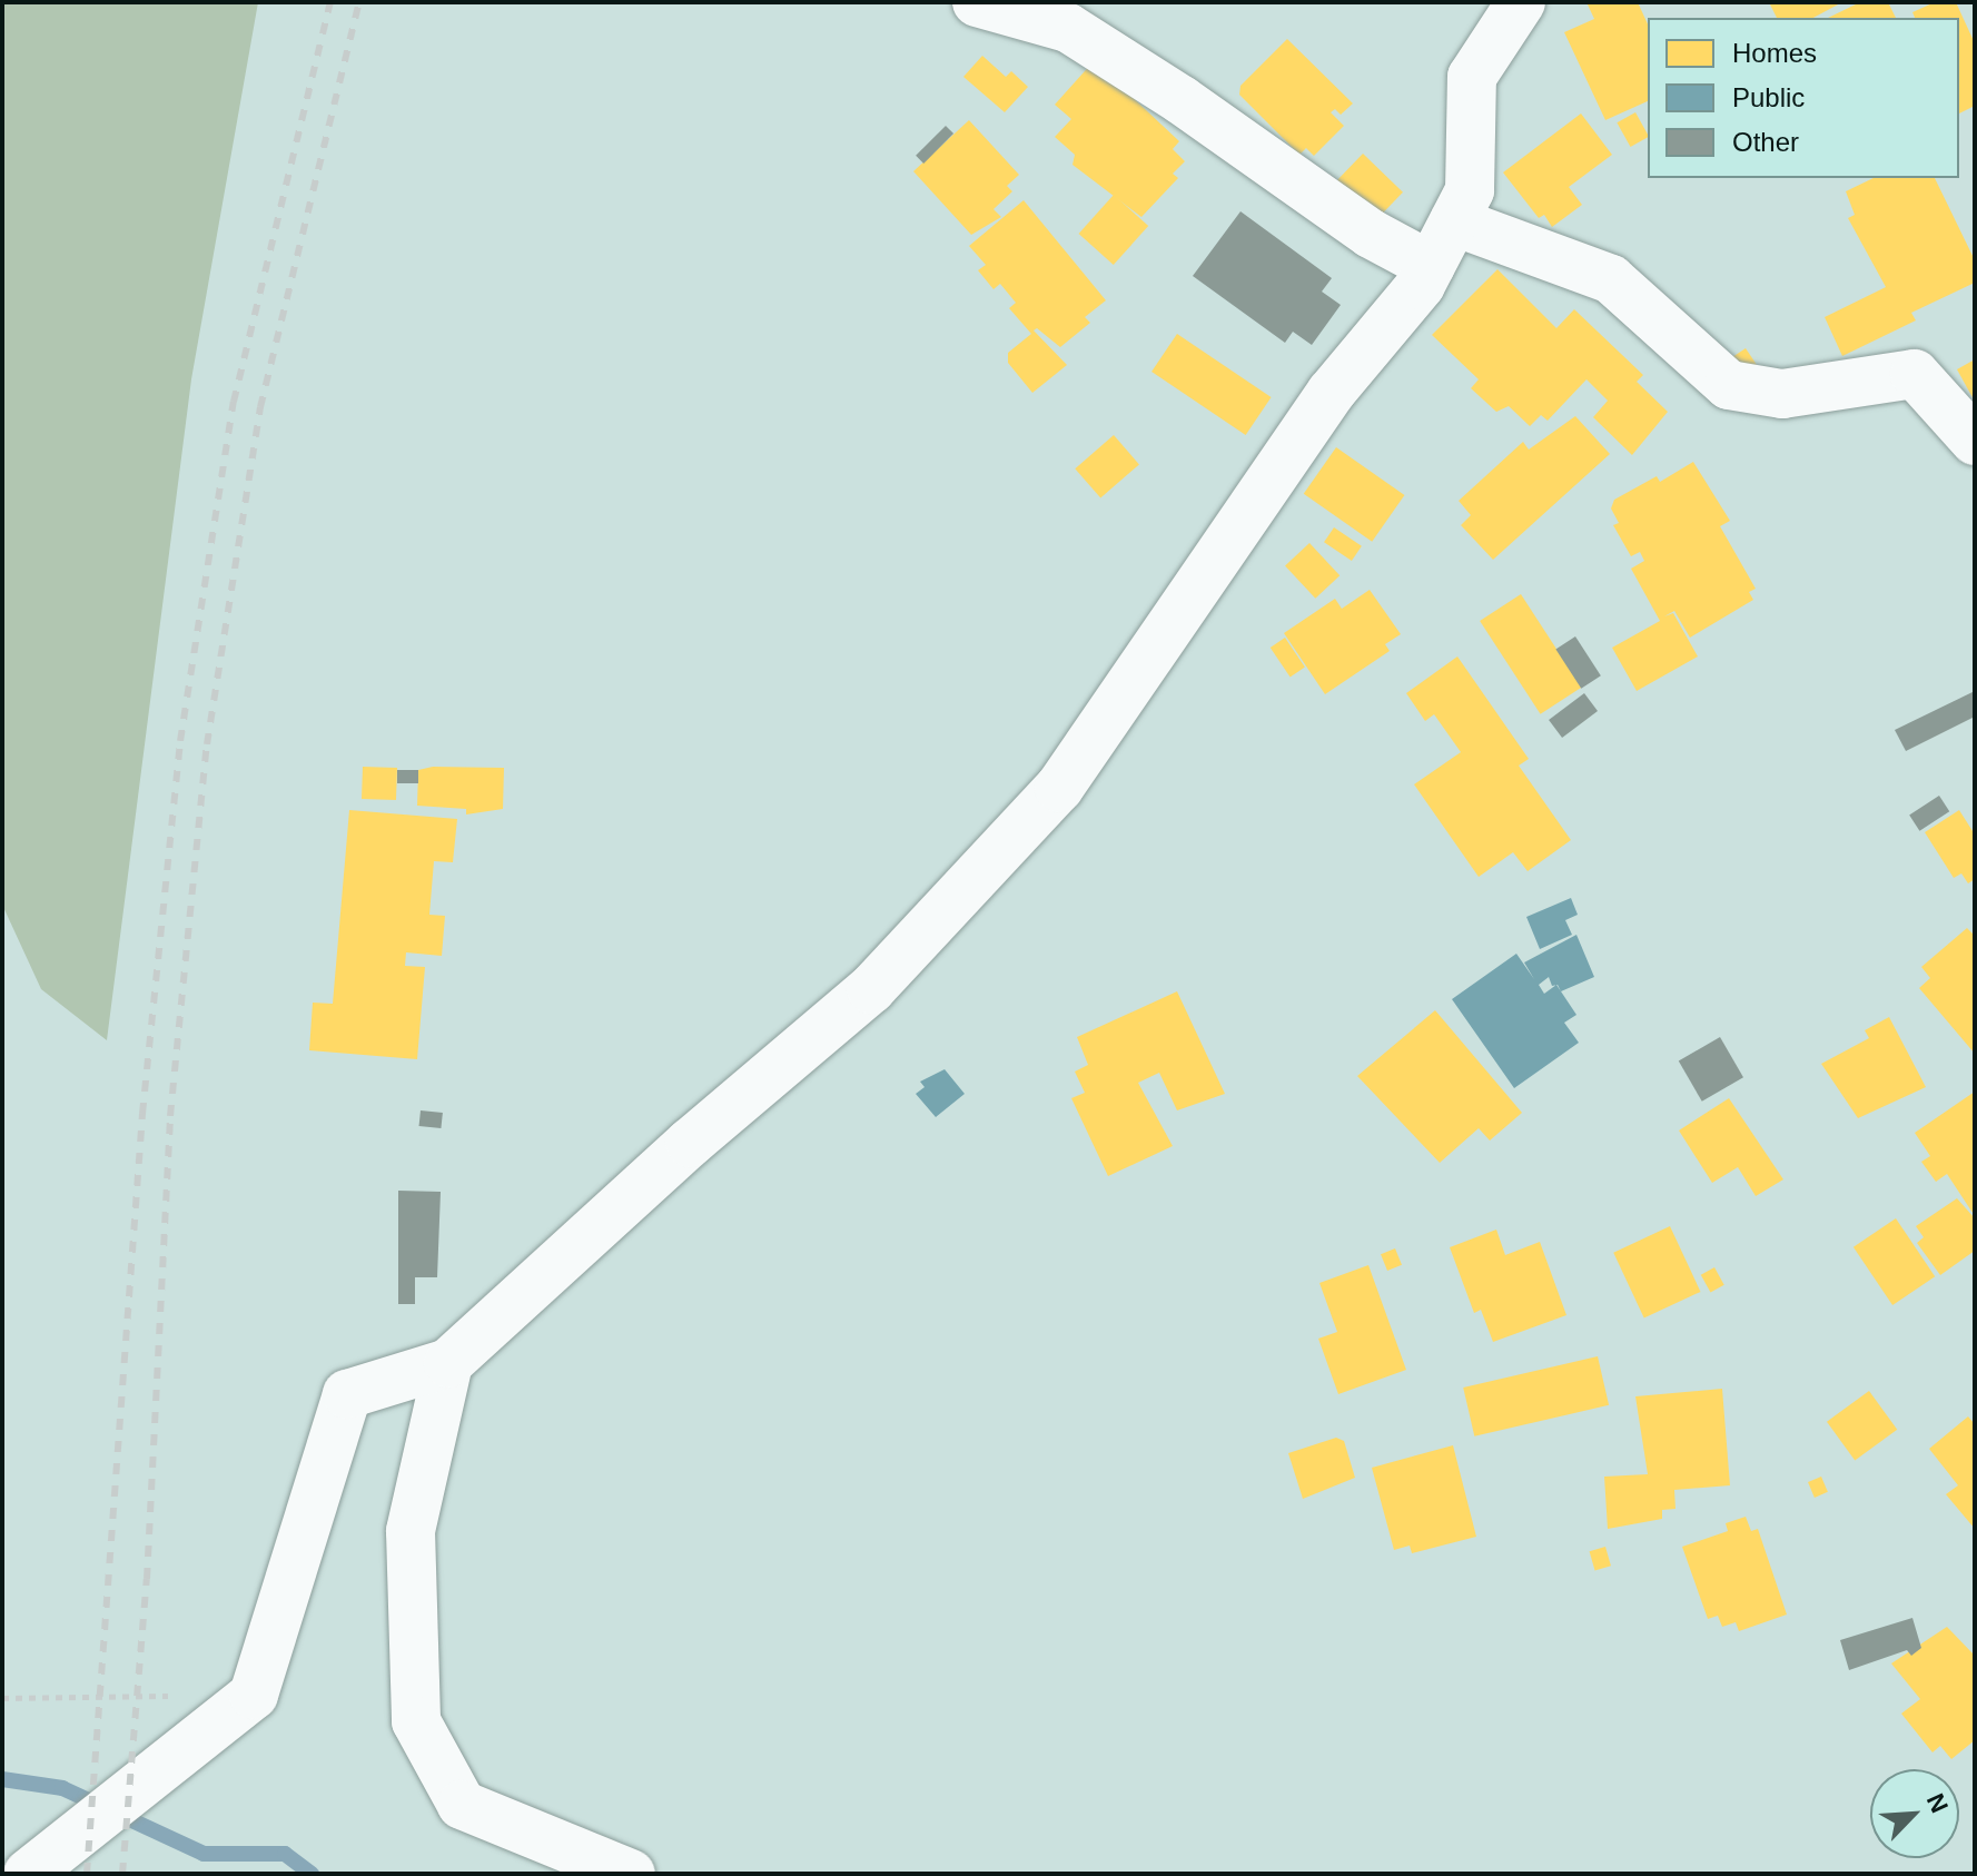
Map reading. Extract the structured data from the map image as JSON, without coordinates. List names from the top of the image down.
{
  "legend": ["Homes", "Public", "Other"],
  "north": "top right"
}
